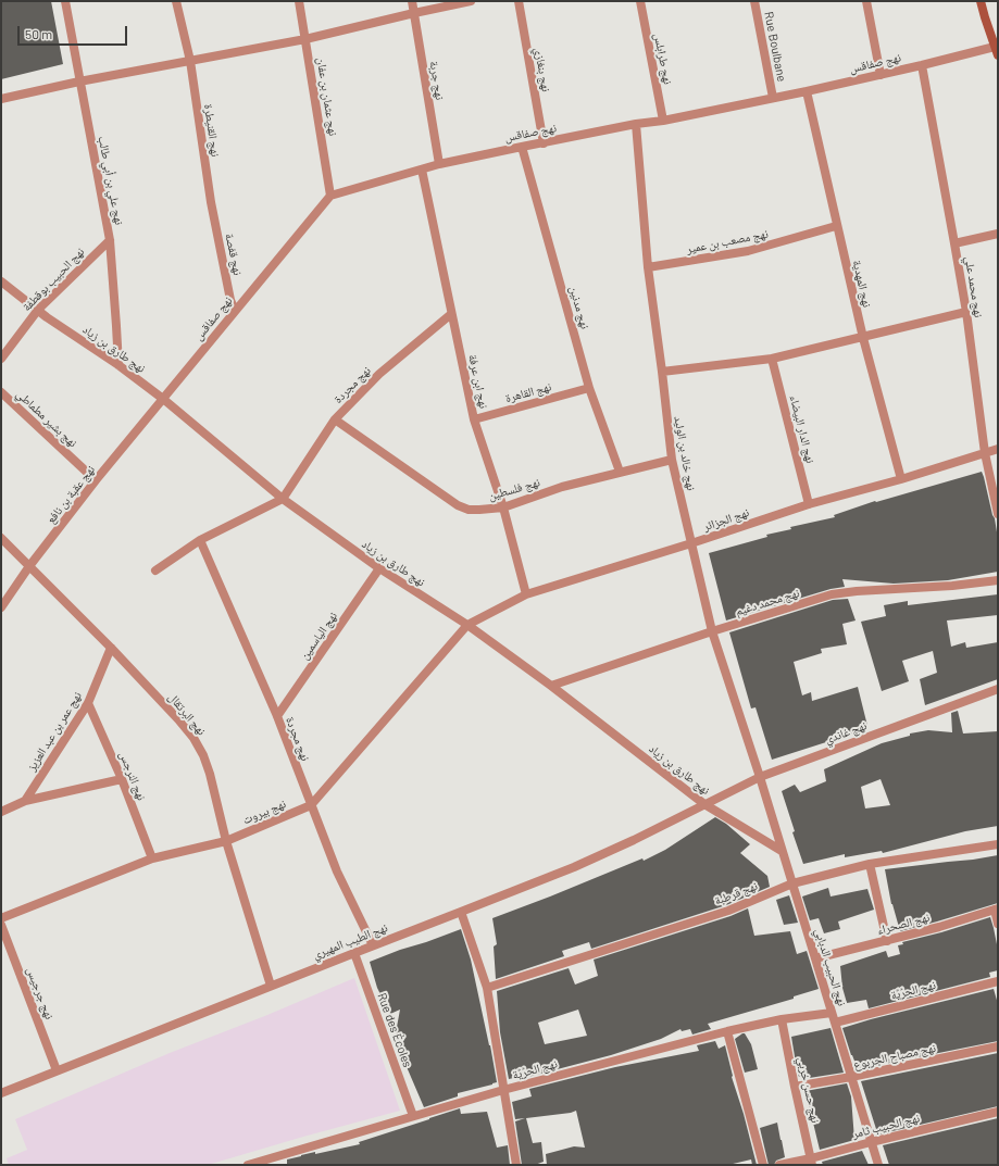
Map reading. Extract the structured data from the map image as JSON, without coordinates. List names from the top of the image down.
{
  "streets": {
    "street": [
      "Rue Boulbane",
      "نهج طرابلس",
      "نهج صفاقس",
      "نهج بنغازي",
      "نهج جربة",
      "نهج عثمان بن عفان",
      "نهج القنيطرة",
      "نهج علي بن أبي طالب",
      "نهج مصعب بن عمير",
      "نهج قفصة",
      "نهج الحبيب بوقطفة",
      "نهج المهدية",
      "نهج محمد علي",
      "نهج مدنين",
      "نهج طارق بن زياد",
      "نهج ابن عرفة",
      "نهج مجردة",
      "نهج القاهرة",
      "نهج بشير مطماطي",
      "نهج الدار البيضاء",
      "نهج خالد بن الوليد",
      "نهج فلسطين",
      "نهج عقبة بن نافع",
      "نهج الجزائر",
      "نهج محمد دغيم",
      "نهج الياسمين",
      "نهج البرتقال",
      "نهج عمر بن عبد العزيز",
      "نهج غاندي",
      "نهج النرجس",
      "نهج بيروت",
      "نهج قرطبة",
      "نهج الصحراء",
      "نهج الطيب المهيري",
      "نهج الحبيب الدبابي",
      "نهج الحرّيّة",
      "نهج جرجيس",
      "Rue des Écoles",
      "نهج مصباح الجربوع",
      "نهج حسن خربي",
      "نهج الحبيب ثامر"
    ]
  },
  "crossings": [
    ["Rue Boulbane", "نهج صفاقس"],
    ["نهج طرابلس", "نهج صفاقس"],
    ["نهج صفاقس", "نهج بنغازي"],
    ["نهج صفاقس", "نهج جربة"],
    ["نهج صفاقس", "نهج عثمان بن عفان"],
    ["نهج صفاقس", "نهج قفصة"],
    ["نهج صفاقس", "نهج المهدية"],
    ["نهج صفاقس", "نهج محمد علي"],
    ["نهج صفاقس", "نهج مدنين"],
    ["نهج صفاقس", "نهج طارق بن زياد"],
    ["نهج صفاقس", "نهج ابن عرفة"],
    ["نهج صفاقس", "نهج خالد بن الوليد"],
    ["نهج صفاقس", "نهج عقبة بن نافع"],
    ["نهج القنيطرة", "نهج قفصة"],
    ["نهج علي بن أبي طالب", "نهج الحبيب بوقطفة"],
    ["نهج علي بن أبي طالب", "نهج طارق بن زياد"],
    ["نهج مصعب بن عمير", "نهج المهدية"],
    ["نهج مصعب بن عمير", "نهج خالد بن الوليد"],
    ["نهج الحبيب بوقطفة", "نهج طارق بن زياد"],
    ["نهج المهدية", "نهج الجزائر"],
    ["نهج محمد علي", "نهج الجزائر"],
    ["نهج مدنين", "نهج القاهرة"],
    ["نهج مدنين", "نهج فلسطين"],
    ["نهج طارق بن زياد", "نهج مجردة"],
    ["نهج طارق بن زياد", "نهج عقبة بن نافع"],
    ["نهج طارق بن زياد", "نهج الجزائر"],
    ["نهج طارق بن زياد", "نهج محمد دغيم"],
    ["نهج طارق بن زياد", "نهج الياسمين"],
    ["نهج طارق بن زياد", "نهج غاندي"],
    ["نهج طارق بن زياد", "نهج بيروت"],
    ["نهج طارق بن زياد", "نهج الطيب المهيري"],
    ["نهج طارق بن زياد", "نهج الحبيب الدبابي"],
    ["نهج ابن عرفة", "نهج مجردة"],
    ["نهج ابن عرفة", "نهج القاهرة"],
    ["نهج ابن عرفة", "نهج فلسطين"],
    ["نهج ابن عرفة", "نهج الجزائر"],
    ["نهج مجردة", "نهج فلسطين"],
    ["نهج مجردة", "نهج الياسمين"],
    ["نهج مجردة", "نهج بيروت"],
    ["نهج مجردة", "نهج الطيب المهيري"],
    ["نهج بشير مطماطي", "نهج عقبة بن نافع"],
    ["نهج الدار البيضاء", "نهج الجزائر"],
    ["نهج خالد بن الوليد", "نهج فلسطين"],
    ["نهج خالد بن الوليد", "نهج الجزائر"],
    ["نهج خالد بن الوليد", "نهج محمد دغيم"],
    ["نهج خالد بن الوليد", "نهج غاندي"],
    ["نهج خالد بن الوليد", "نهج الحبيب الدبابي"],
    ["نهج عقبة بن نافع", "نهج البرتقال"],
    ["نهج الجزائر", "نهج بيروت"],
    ["نهج البرتقال", "نهج عمر بن عبد العزيز"],
    ["نهج البرتقال", "نهج بيروت"],
    ["نهج البرتقال", "نهج الطيب المهيري"],
    ["نهج عمر بن عبد العزيز", "نهج النرجس"],
    ["نهج غاندي", "نهج الطيب المهيري"],
    ["نهج غاندي", "نهج الحبيب الدبابي"],
    ["نهج النرجس", "نهج بيروت"],
    ["نهج قرطبة", "نهج الحبيب الدبابي"],
    ["نهج الصحراء", "نهج الحبيب الدبابي"],
    ["نهج الطيب المهيري", "نهج جرجيس"],
    ["نهج الطيب المهيري", "Rue des Écoles"],
    ["نهج الحبيب الدبابي", "نهج الحرّيّة"],
    ["نهج الحبيب الدبابي", "نهج مصباح الجربوع"],
    ["نهج الحبيب الدبابي", "نهج الحبيب ثامر"],
    ["نهج الحرّيّة", "Rue des Écoles"],
    ["نهج الحرّيّة", "نهج حسن خربي"],
    ["نهج مصباح الجربوع", "نهج حسن خربي"],
    ["نهج حسن خربي", "نهج الحبيب ثامر"]
  ],
  "scale_bar": "50 m"
}
